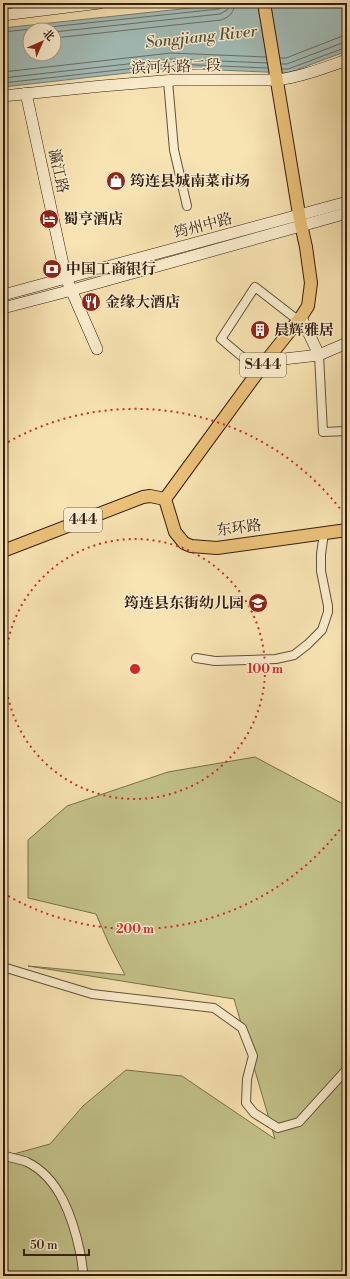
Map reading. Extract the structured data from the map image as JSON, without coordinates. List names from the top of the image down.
{
  "streets": {
    "main road": ["S444", "444", "东环路"],
    "street": ["滨河东路二段", "瀛江路", "筠州中路"]
  },
  "crossings": [
    ["滨河东路二段", "瀛江路"],
    ["滨河东路二段", "S444"],
    ["瀛江路", "筠州中路"],
    ["筠州中路", "S444"],
    ["S444", "444"],
    ["S444", "东环路"],
    ["444", "东环路"]
  ],
  "water": ["Songjiang River"],
  "places": {
    "shop": ["筠连县城南菜市场"],
    "hotel": ["蜀亨酒店"],
    "bank": ["中国工商银行"],
    "restaurant": ["金缘大酒店"],
    "building": ["晨辉雅居"],
    "school or university": ["筠连县东街幼儿园"]
  },
  "scale_bar": "50 m",
  "north": "top right",
  "rings": ["100 m", "200 m"]
}
